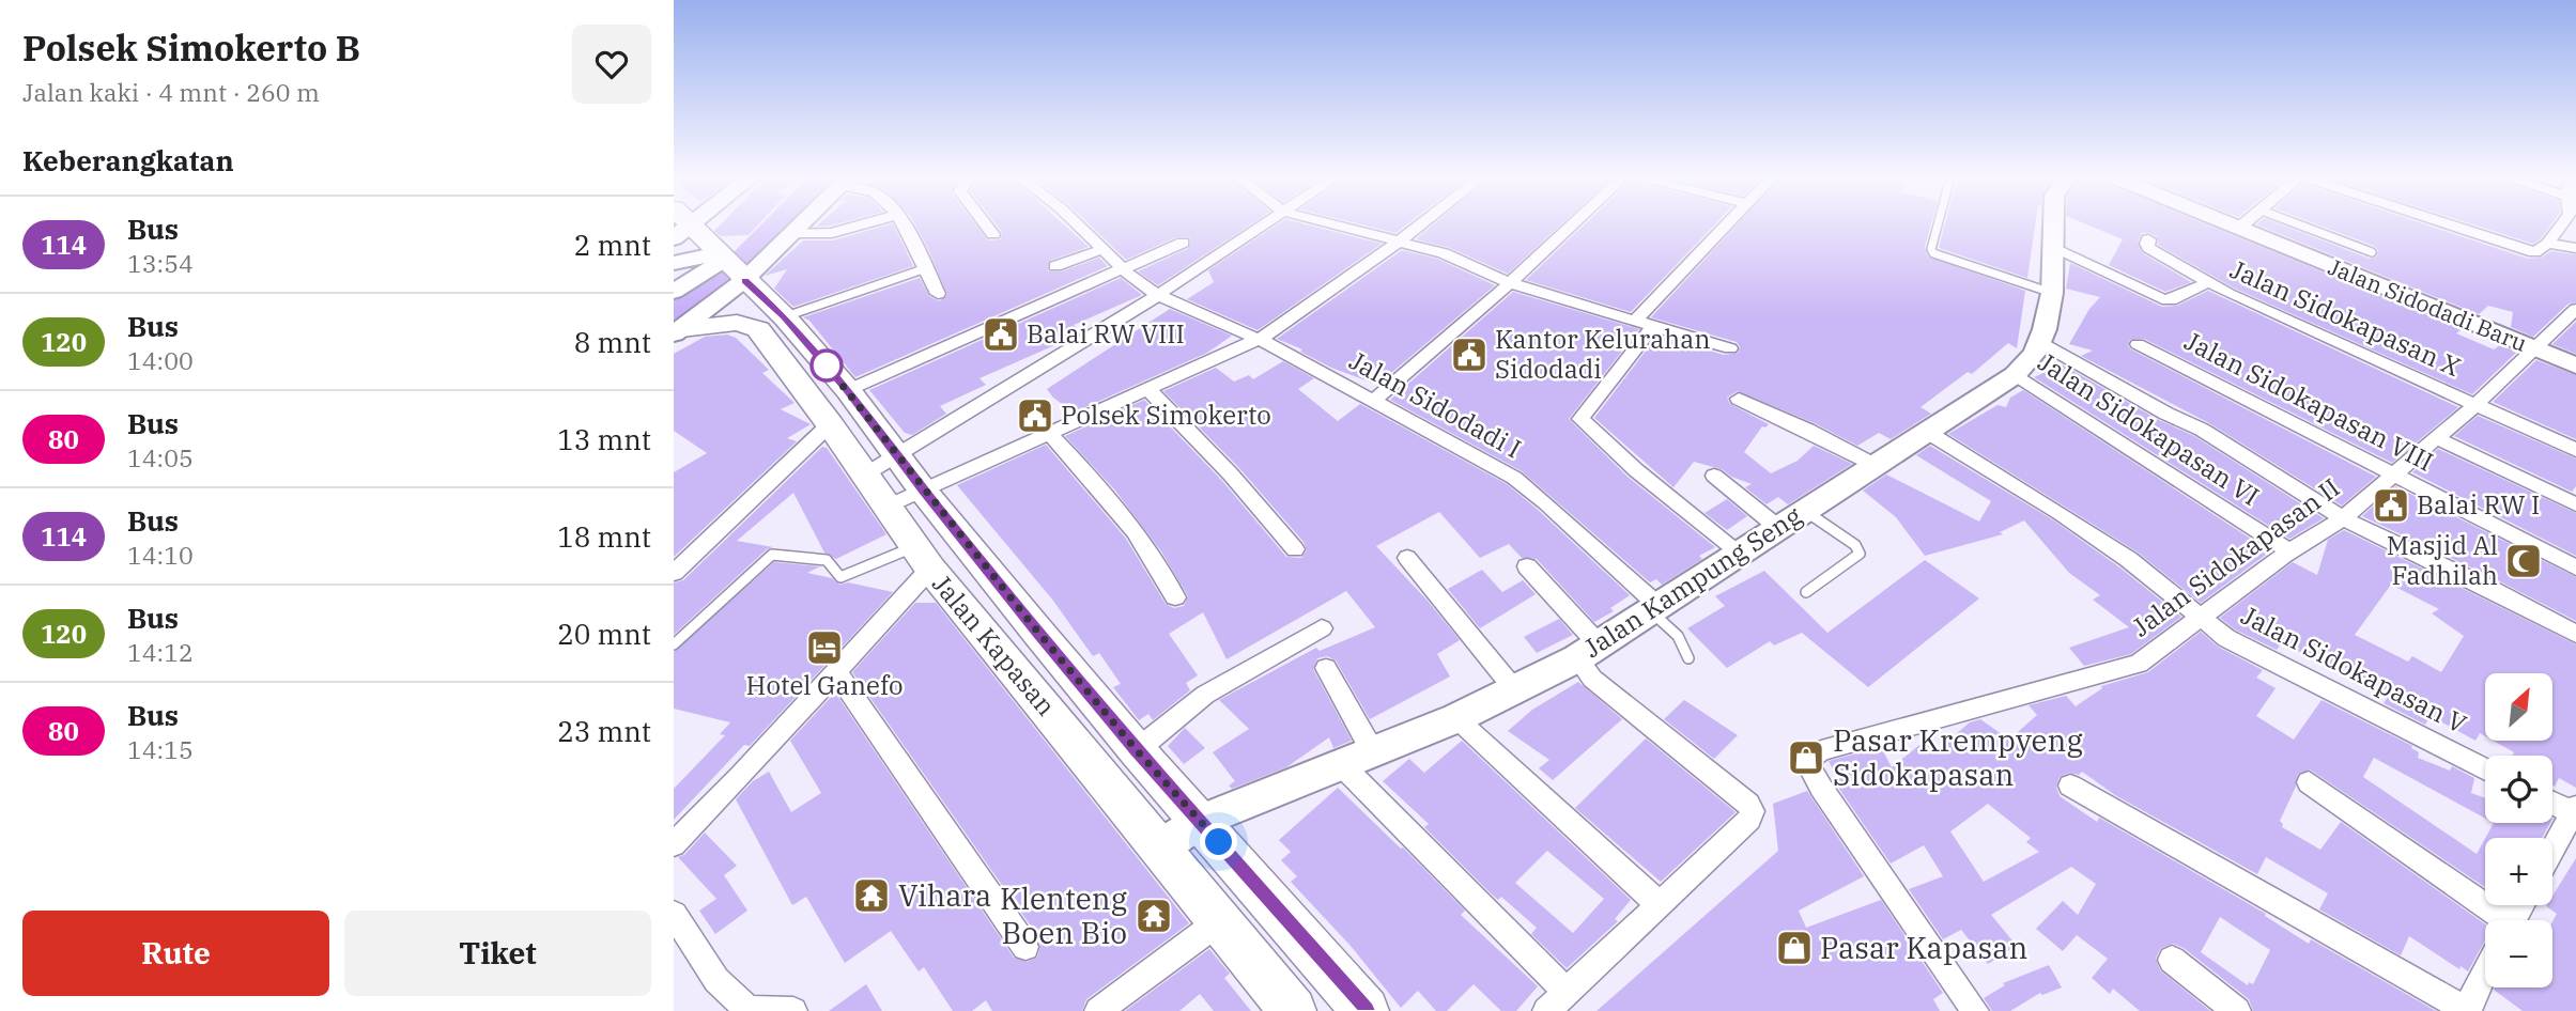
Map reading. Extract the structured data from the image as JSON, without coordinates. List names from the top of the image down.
{
  "streets": {
    "main road": ["Jalan Kapasan"],
    "street": [
      "Jalan Sidodadi Baru",
      "Jalan Sidokapasan X",
      "Jalan Sidokapasan VIII",
      "Jalan Sidodadi I",
      "Jalan Sidokapasan VI",
      "Jalan Sidokapasan II",
      "Jalan Kampung Seng",
      "Jalan Sidokapasan V"
    ]
  },
  "crossings": [
    ["Jalan Sidodadi Baru", "Jalan Sidokapasan II"],
    ["Jalan Sidokapasan X", "Jalan Sidokapasan II"],
    ["Jalan Sidokapasan X", "Jalan Kampung Seng"],
    ["Jalan Sidokapasan VIII", "Jalan Sidokapasan II"],
    ["Jalan Sidodadi I", "Jalan Kampung Seng"],
    ["Jalan Sidokapasan VI", "Jalan Sidokapasan II"],
    ["Jalan Sidokapasan VI", "Jalan Kampung Seng"],
    ["Jalan Sidokapasan II", "Jalan Sidokapasan V"],
    ["Jalan Kampung Seng", "Jalan Kapasan"],
    ["Jalan Kampung Seng", "Jalan Sidokapasan V"]
  ],
  "places": {
    "public building": [
      "Balai RW VIII",
      "Kantor Kelurahan Sidodadi",
      "Polsek Simokerto",
      "Balai RW I"
    ],
    "mosque": ["Masjid Al Fadhilah"],
    "hotel": ["Hotel Ganefo"],
    "shop": ["Pasar Krempyeng Sidokapasan", "Pasar Kapasan"],
    "temple": ["Vihara", "Klenteng Boen Bio"]
  },
  "lines": ["bus line 114"],
  "north": "top right",
  "page": {
    "heading": [
      ["Polsek Simokerto B", "Jalan kaki · 4 mnt · 260 m"],
      "Keberangkatan"
    ],
    "list": [
      {
        "mark": "114",
        "name": "Bus",
        "note": "13:54",
        "value": "2 mnt"
      },
      {
        "mark": "120",
        "name": "Bus",
        "note": "14:00",
        "value": "8 mnt"
      },
      {
        "mark": "80",
        "name": "Bus",
        "note": "14:05",
        "value": "13 mnt"
      },
      {
        "mark": "114",
        "name": "Bus",
        "note": "14:10",
        "value": "18 mnt"
      },
      {
        "mark": "120",
        "name": "Bus",
        "note": "14:12",
        "value": "20 mnt"
      },
      {
        "mark": "80",
        "name": "Bus",
        "note": "14:15",
        "value": "23 mnt"
      }
    ],
    "map_buttons": ["+", "−"],
    "buttons": ["Rute", "Tiket"]
  }
}
